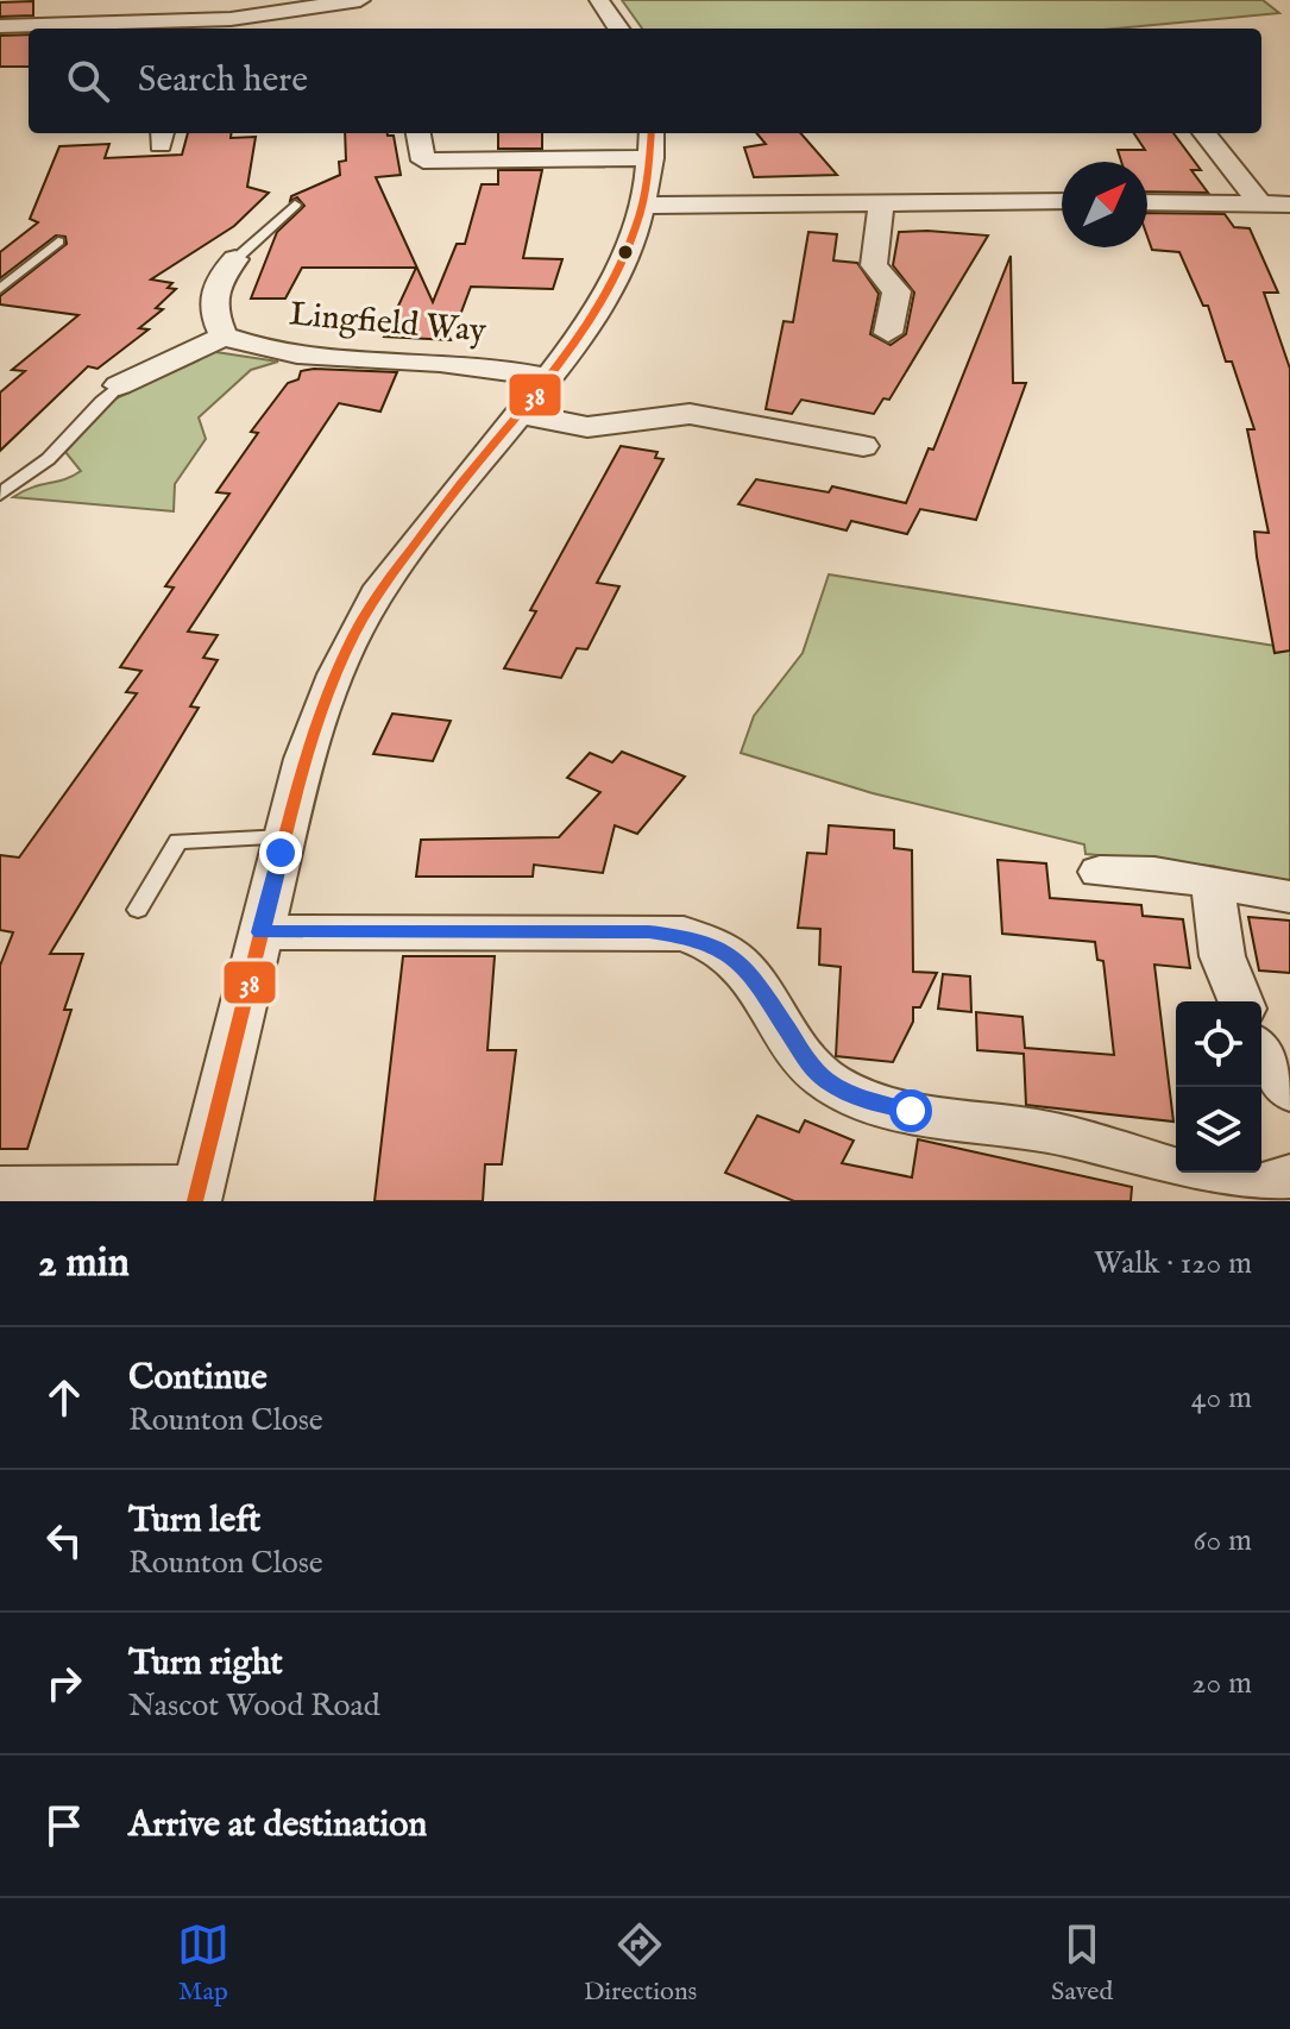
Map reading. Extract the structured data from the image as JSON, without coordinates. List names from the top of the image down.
{
  "streets": {
    "street": ["Lingfield Way"]
  },
  "lines": ["transit line 38"],
  "north": "top right",
  "page": {
    "search": "Search here",
    "heading": ["2 min", "Walk · 120 m"],
    "list": [
      ["Continue", "Rounton Close", "40 m"],
      ["Turn left", "Rounton Close", "60 m"],
      ["Turn right", "Nascot Wood Road", "20 m"],
      "Arrive at destination"
    ],
    "nav": ["Map", "Directions", "Saved"]
  }
}
